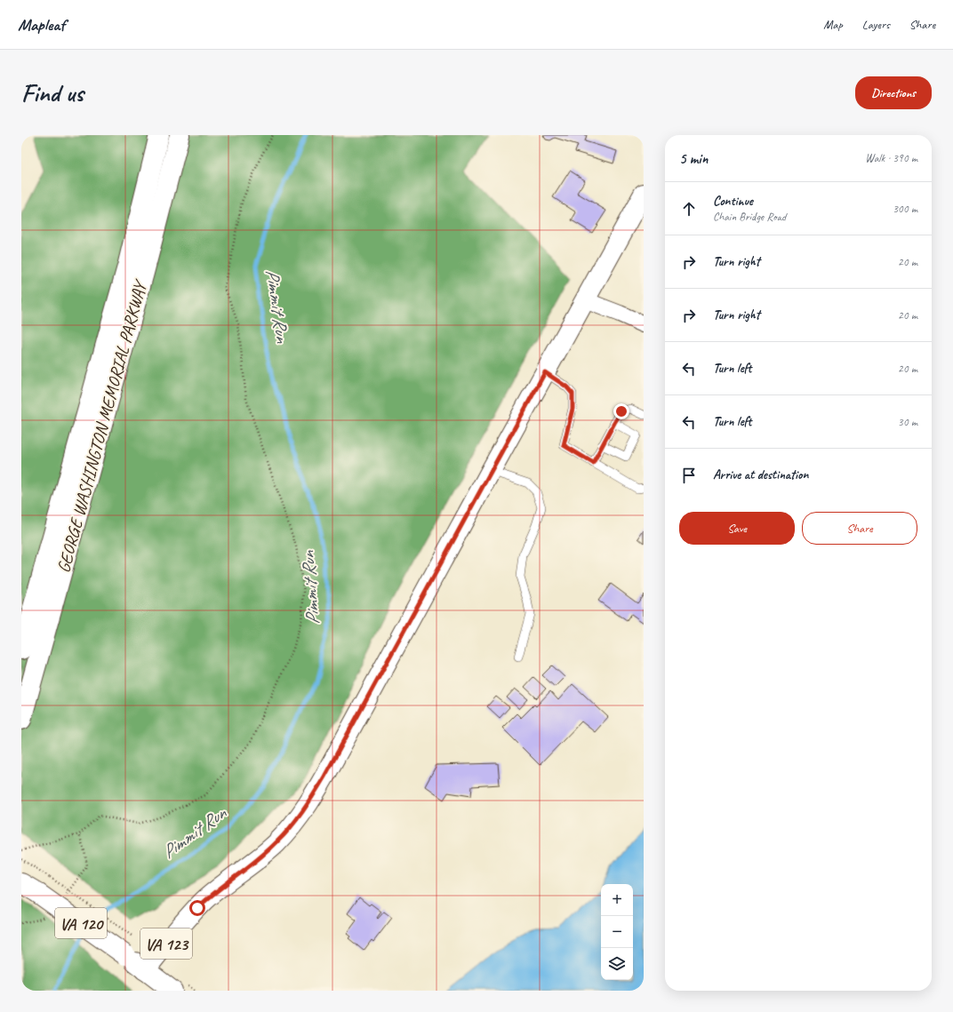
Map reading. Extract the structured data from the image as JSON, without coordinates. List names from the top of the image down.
{
  "streets": {
    "main road": ["GEORGE WASHINGTON MEMORIAL PARKWAY", "VA 120", "VA 123"]
  },
  "crossings": [
    ["VA 120", "VA 123"]
  ],
  "water": ["Pimmit Run"],
  "page": {
    "header": "Mapleaf",
    "nav": ["Map", "Layers", "Share"],
    "buttons": [
      "Directions",
      ["Save", "Share"]
    ],
    "title": "Find us",
    "heading": ["5 min", "Walk · 390 m"],
    "list": [
      ["Continue", "Chain Bridge Road", "300 m"],
      ["Turn right", "20 m"],
      ["Turn right", "20 m"],
      ["Turn left", "20 m"],
      ["Turn left", "30 m"],
      "Arrive at destination"
    ],
    "map_buttons": ["+", "−"]
  }
}
